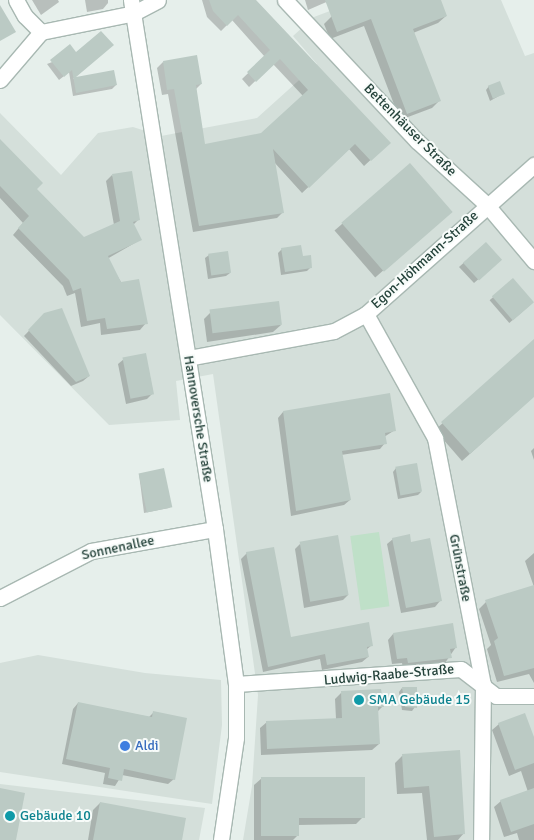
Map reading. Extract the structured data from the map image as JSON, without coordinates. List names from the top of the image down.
{
  "streets": {
    "street": [
      "Bettenhäuser Straße",
      "Egon-Höhmann-Straße",
      "Hannoversche Straße",
      "Sonnenallee",
      "Grünstraße",
      "Ludwig-Raabe-Straße"
    ]
  },
  "crossings": [
    ["Bettenhäuser Straße", "Egon-Höhmann-Straße"],
    ["Egon-Höhmann-Straße", "Hannoversche Straße"],
    ["Egon-Höhmann-Straße", "Grünstraße"],
    ["Hannoversche Straße", "Sonnenallee"],
    ["Hannoversche Straße", "Ludwig-Raabe-Straße"],
    ["Grünstraße", "Ludwig-Raabe-Straße"]
  ],
  "places": ["SMA Gebäude 15", "Aldi", "Gebäude 10"]
}
